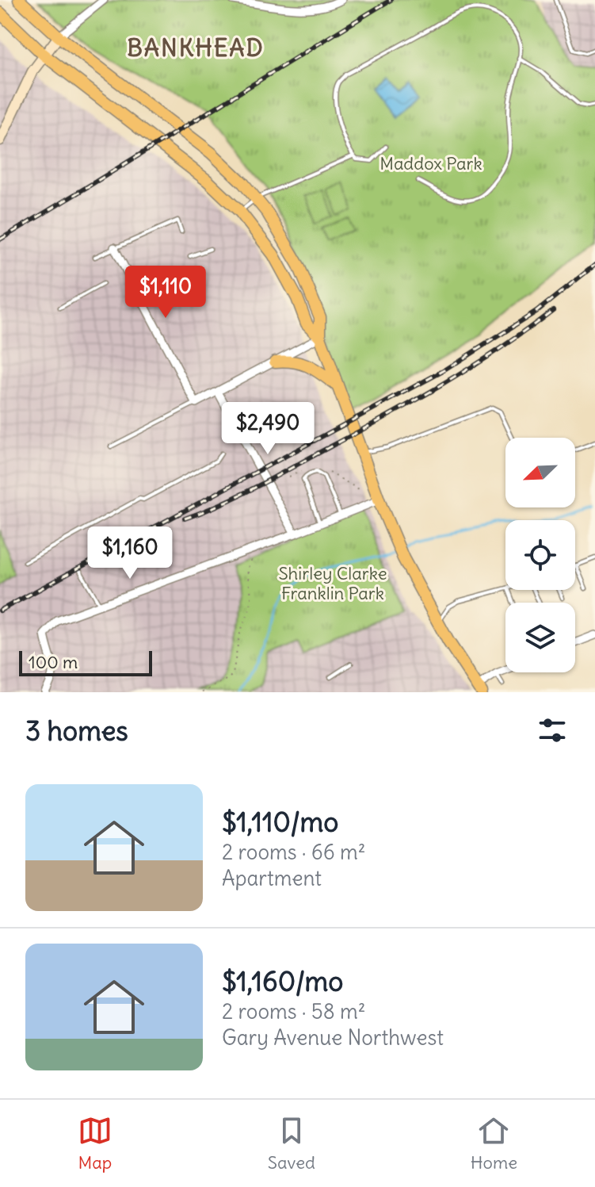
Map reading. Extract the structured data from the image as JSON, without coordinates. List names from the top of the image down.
{
  "districts": ["BANKHEAD"],
  "parks": ["Maddox Park", "Shirley Clarke Franklin Park"],
  "scale_bar": "100 m",
  "north": "bottom left",
  "page": {
    "price": ["$1,110", "$2,490", "$1,160"],
    "scale": "100 m",
    "heading": "3 homes",
    "list": [
      {
        "name": "$1,110/mo",
        "note": "2 rooms · 66 m² · Apartment"
      },
      {
        "name": "$1,160/mo",
        "note": "2 rooms · 58 m² · Gary Avenue Northwest"
      }
    ],
    "tabs": ["Map", "Saved", "Home"]
  }
}
